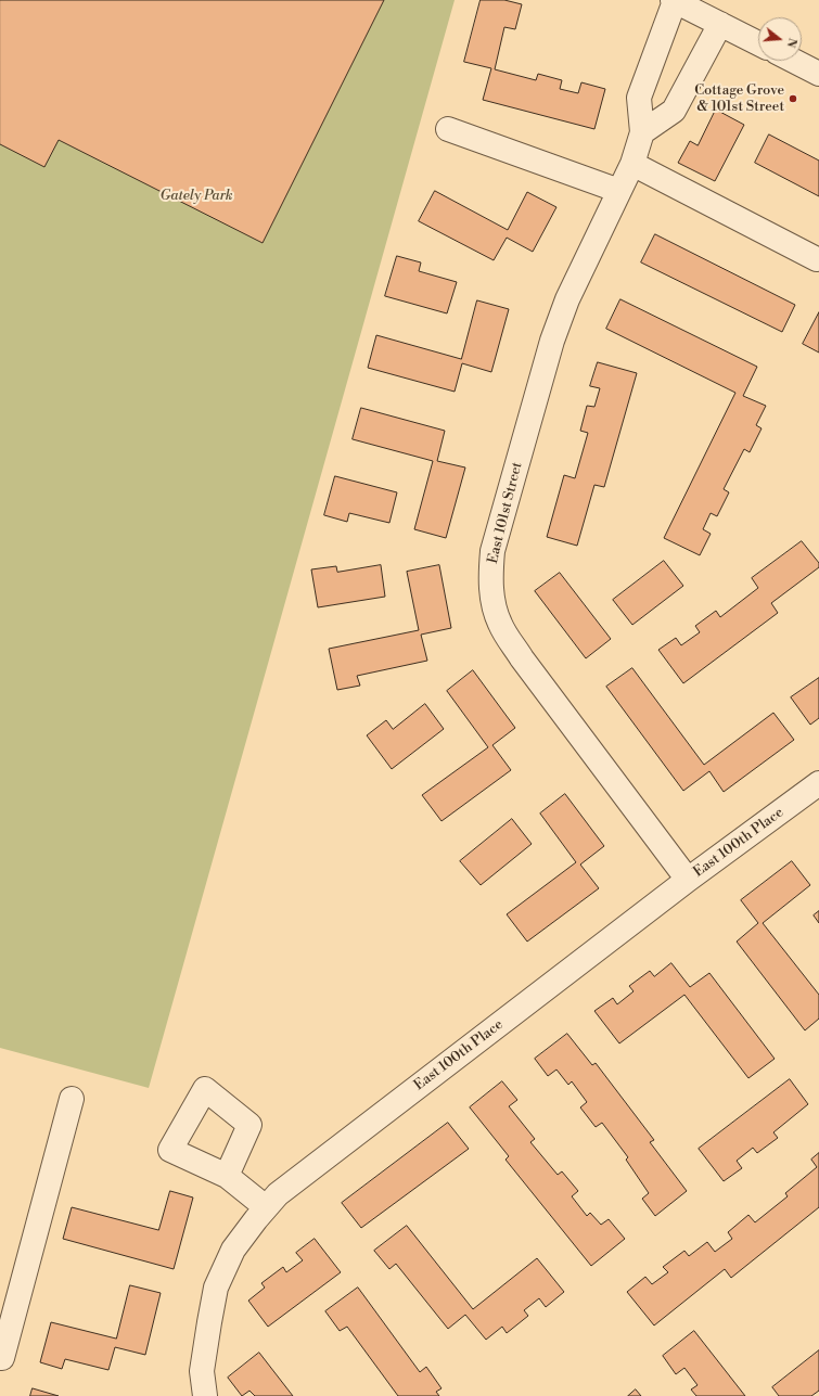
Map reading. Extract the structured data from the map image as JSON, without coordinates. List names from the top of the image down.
{
  "streets": {
    "street": ["East 101st Street", "East 100th Place"]
  },
  "crossings": [
    ["East 101st Street", "East 100th Place"]
  ],
  "parks": ["Gately Park"],
  "places": ["Cottage Grove & 101st Street"],
  "north": "right"
}
